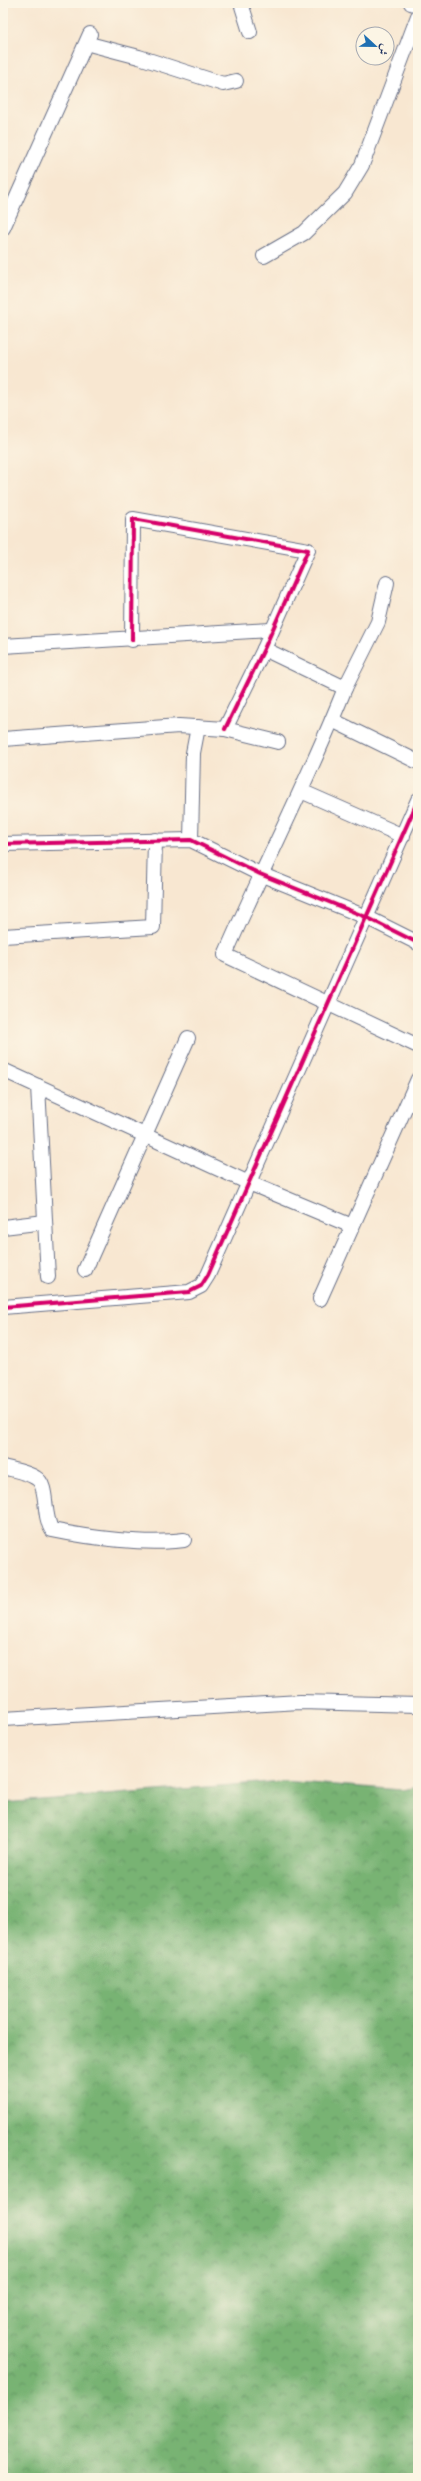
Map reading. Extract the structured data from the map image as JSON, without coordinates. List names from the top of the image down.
{
  "north": "right"
}
